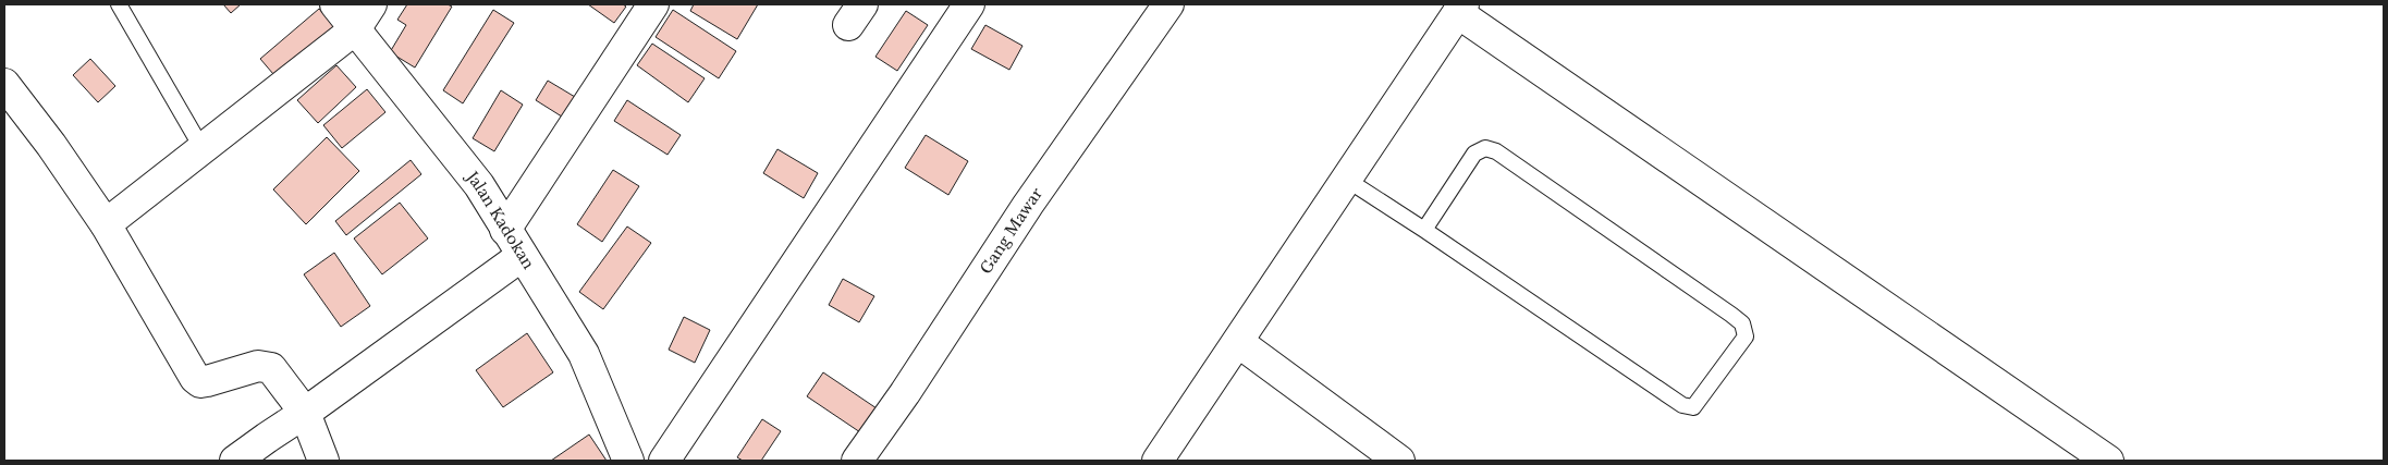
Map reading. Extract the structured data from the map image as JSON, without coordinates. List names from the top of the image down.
{
  "streets": {
    "street": ["Jalan Kadokan", "Gang Mawar"]
  }
}
